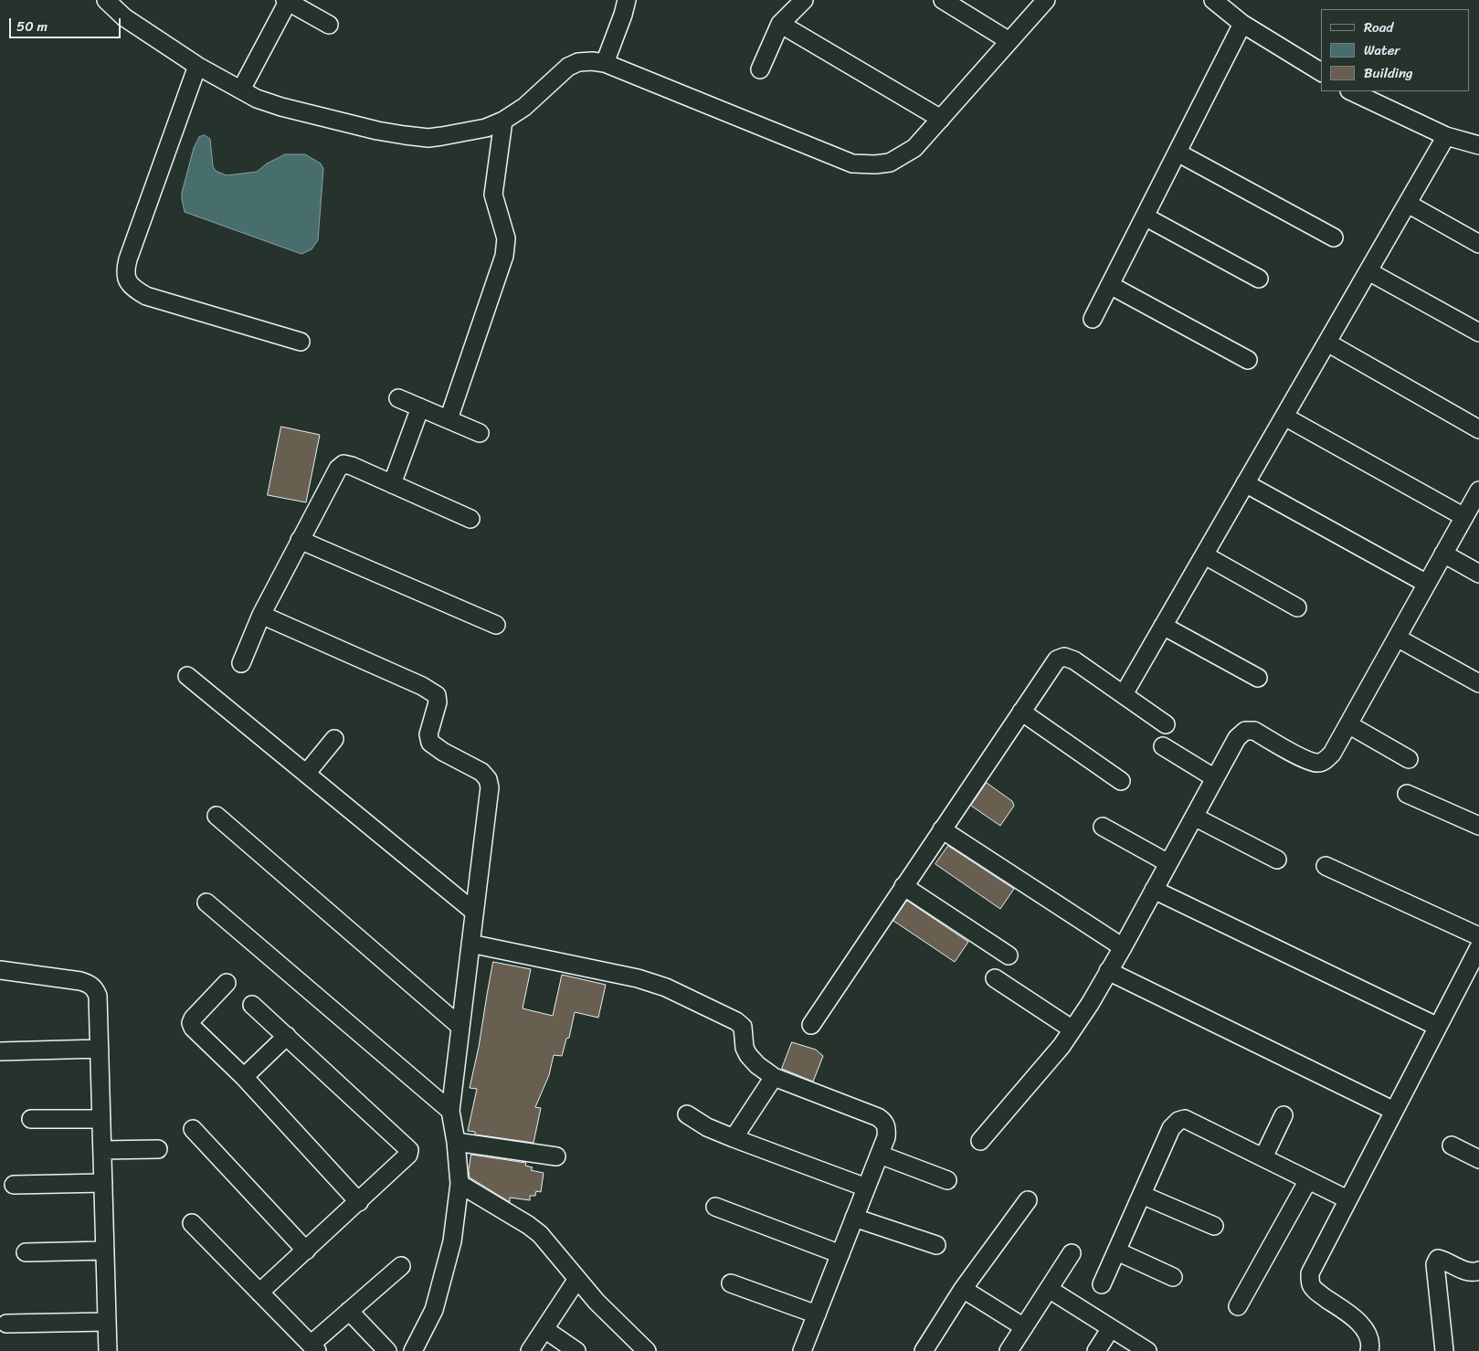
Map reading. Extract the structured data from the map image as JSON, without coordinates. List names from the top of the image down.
{
  "legend": ["Road", "Water", "Building"],
  "scale_bar": "50 m"
}
